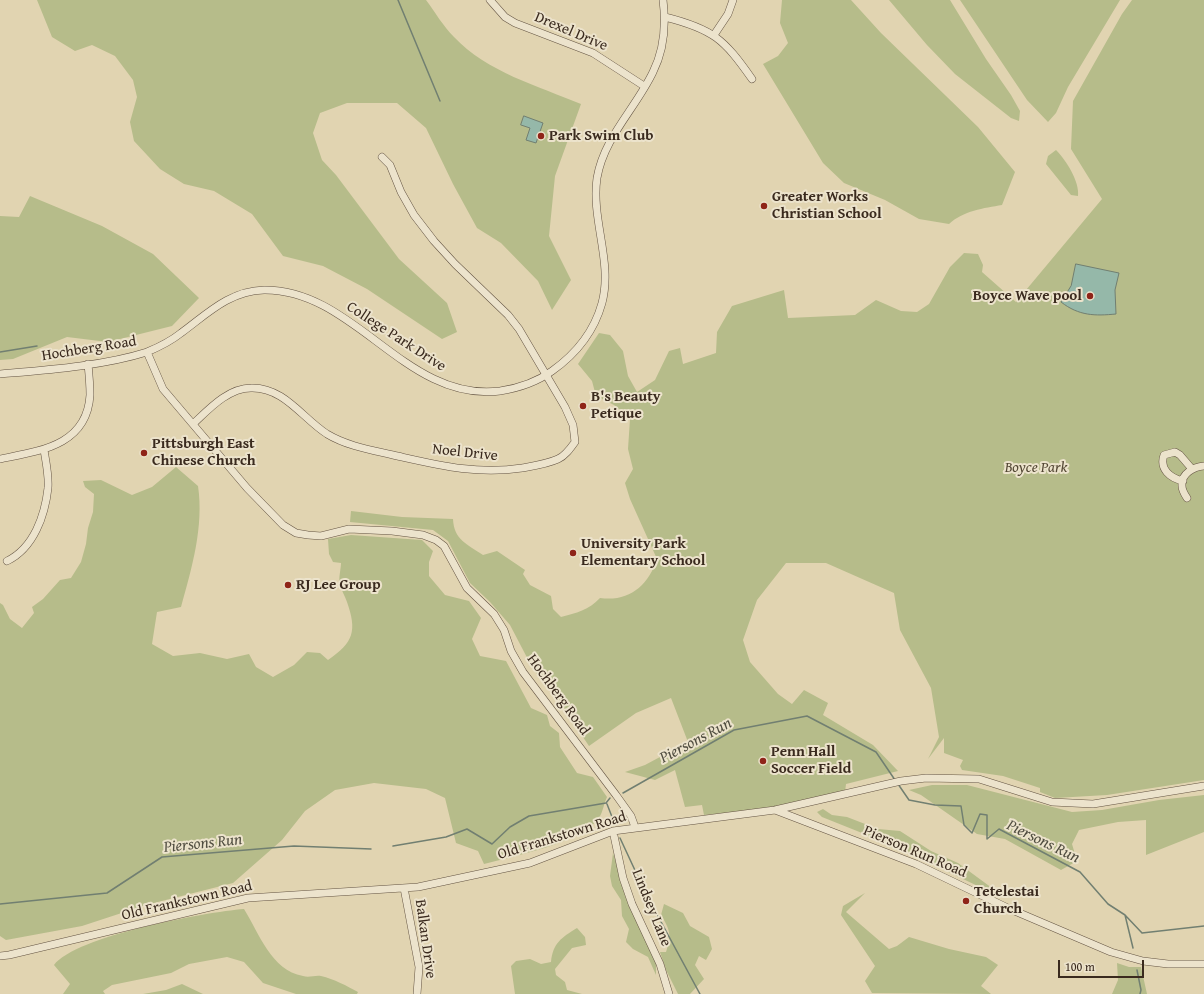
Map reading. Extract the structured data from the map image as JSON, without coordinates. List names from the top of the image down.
{
  "streets": {
    "street": [
      "Drexel Drive",
      "College Park Drive",
      "Hochberg Road",
      "Noel Drive",
      "Old Frankstown Road",
      "Pierson Run Road",
      "Lindsey Lane",
      "Balkan Drive"
    ]
  },
  "crossings": [
    ["Drexel Drive", "College Park Drive"],
    ["College Park Drive", "Hochberg Road"],
    ["College Park Drive", "Noel Drive"],
    ["Hochberg Road", "Noel Drive"],
    ["Hochberg Road", "Old Frankstown Road"],
    ["Old Frankstown Road", "Pierson Run Road"],
    ["Old Frankstown Road", "Lindsey Lane"],
    ["Old Frankstown Road", "Balkan Drive"]
  ],
  "water": ["Piersons Run"],
  "parks": ["Boyce Park"],
  "places": [
    "Park Swim Club",
    "Greater Works Christian School",
    "Boyce Wave pool",
    "B's Beauty Petique",
    "Pittsburgh East Chinese Church",
    "University Park Elementary School",
    "RJ Lee Group",
    "Penn Hall Soccer Field",
    "Tetelestai Church"
  ],
  "scale_bar": "100 m"
}
